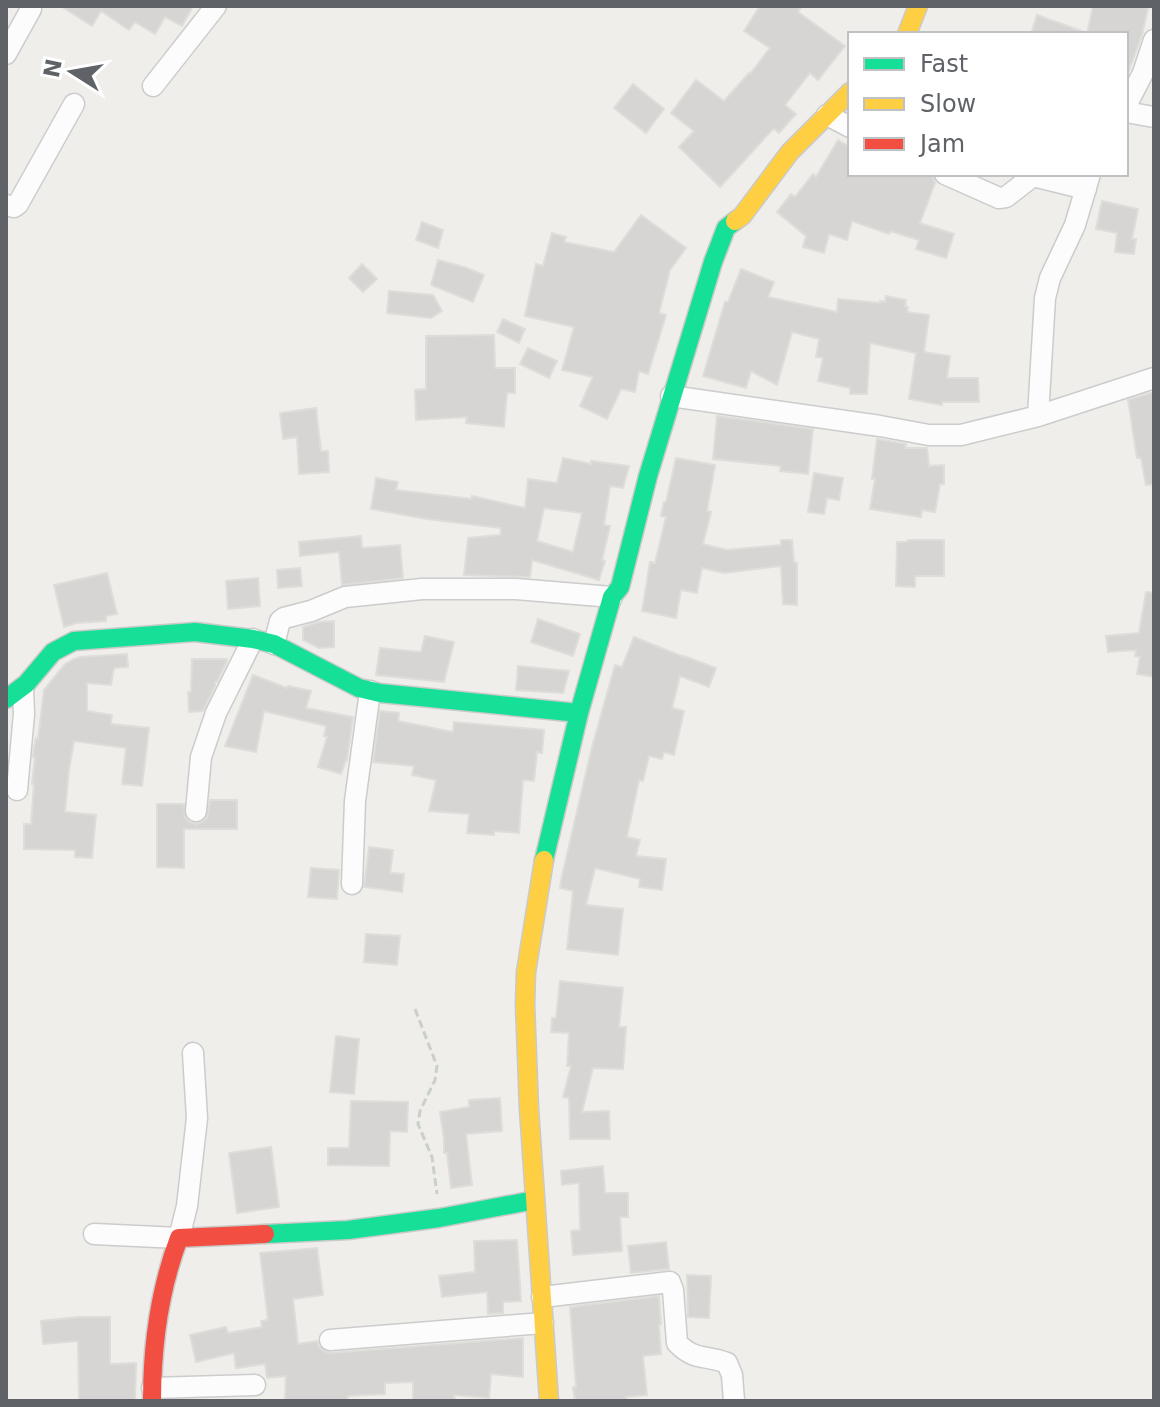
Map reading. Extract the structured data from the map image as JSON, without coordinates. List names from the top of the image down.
{
  "legend": ["Fast", "Slow", "Jam"],
  "north": "left"
}
